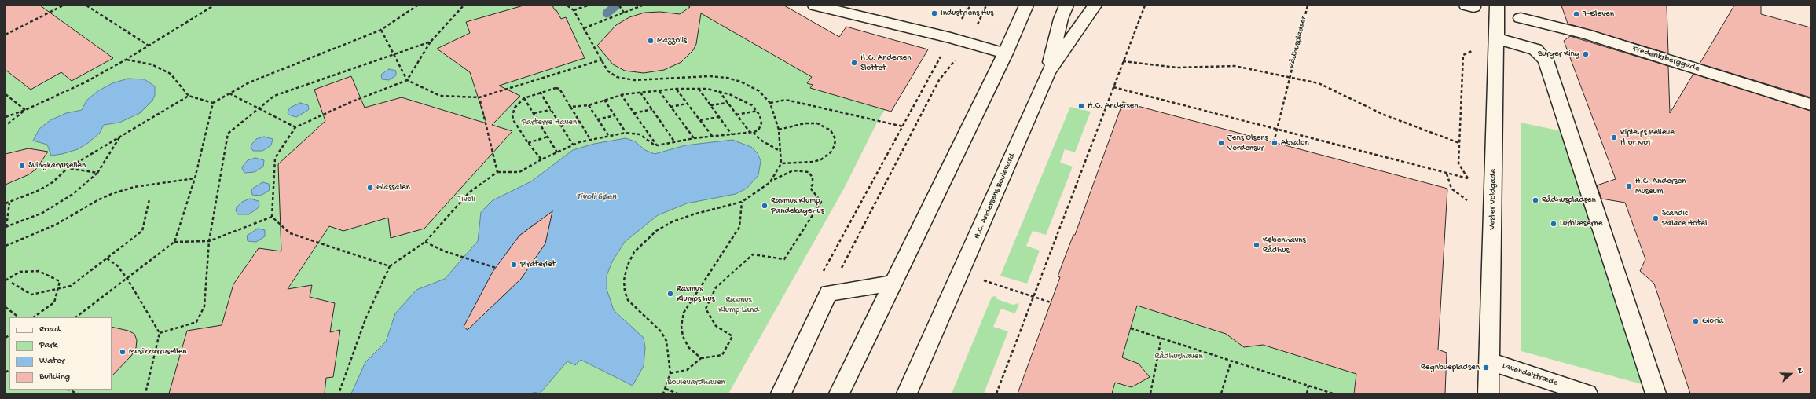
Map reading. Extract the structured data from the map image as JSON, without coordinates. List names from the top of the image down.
{
  "streets": {
    "street": [
      "Frederiksberggade",
      "H.C. Andersens Boulevard",
      "Vester Voldgade",
      "Lavendelstræde"
    ],
    "path": ["Rådhuspladsen"]
  },
  "crossings": [
    ["Vester Voldgade", "Lavendelstræde"]
  ],
  "water": ["Tivoli Søen"],
  "parks": [
    "Parterre Haven",
    "Tivoli",
    "Rasmus Klump Land",
    "Rådhushaven",
    "Boulevardhaven"
  ],
  "places": [
    "Industriens Hus",
    "7-Eleven",
    "Mazzolis",
    "Burger King",
    "H.C. Andersen Slottet",
    "H.C. Andersen",
    "Ripley's Believe It or Not",
    "Jens Olsens Verdensur",
    "Absalon",
    "Svingkarrusellen",
    "H.C. Andersen Museum",
    "Glassalen",
    "Rådhuspladsen",
    "Rasmus Klump Pandekagehus",
    "Scandic Palace Hotel",
    "Lurblæserne",
    "Københavns Rådhus",
    "Pirateriet",
    "Rasmus Klumps hus",
    "Gloria",
    "Musikkarrusellen",
    "Regnbuepladsen"
  ],
  "legend": [
    "Road",
    "Park",
    "Water",
    "Building"
  ],
  "north": "right"
}
